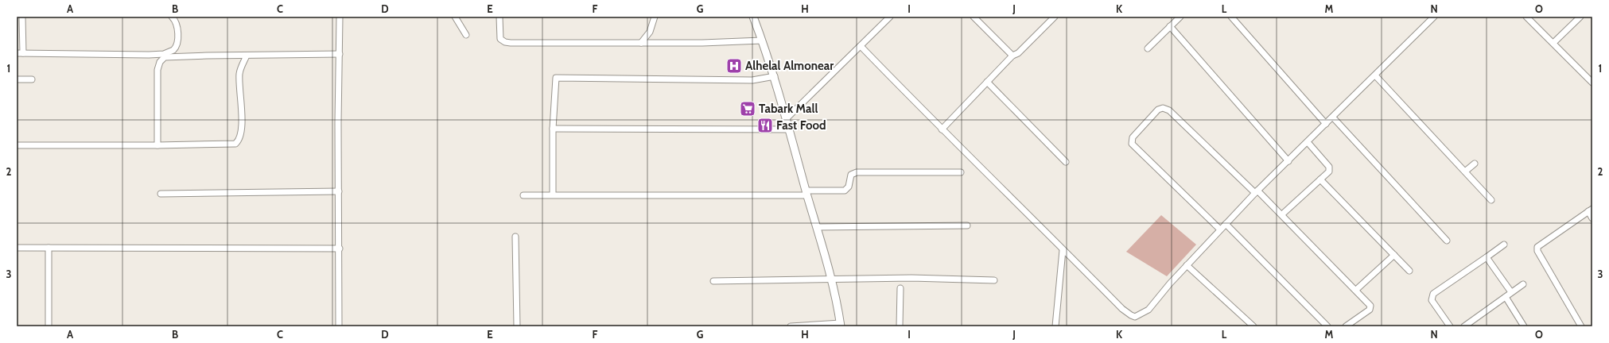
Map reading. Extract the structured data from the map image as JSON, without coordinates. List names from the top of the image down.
{
  "places": {
    "hospital": ["Alhelal Almonear"],
    "supermarket": ["Tabark Mall"],
    "restaurant": ["Fast Food"]
  },
  "grid": {
    "columns": [
      "A",
      "B",
      "C",
      "D",
      "E",
      "F",
      "G",
      "H",
      "I",
      "J",
      "K",
      "L",
      "M",
      "N",
      "O"
    ],
    "rows": ["1", "2", "3"]
  }
}
